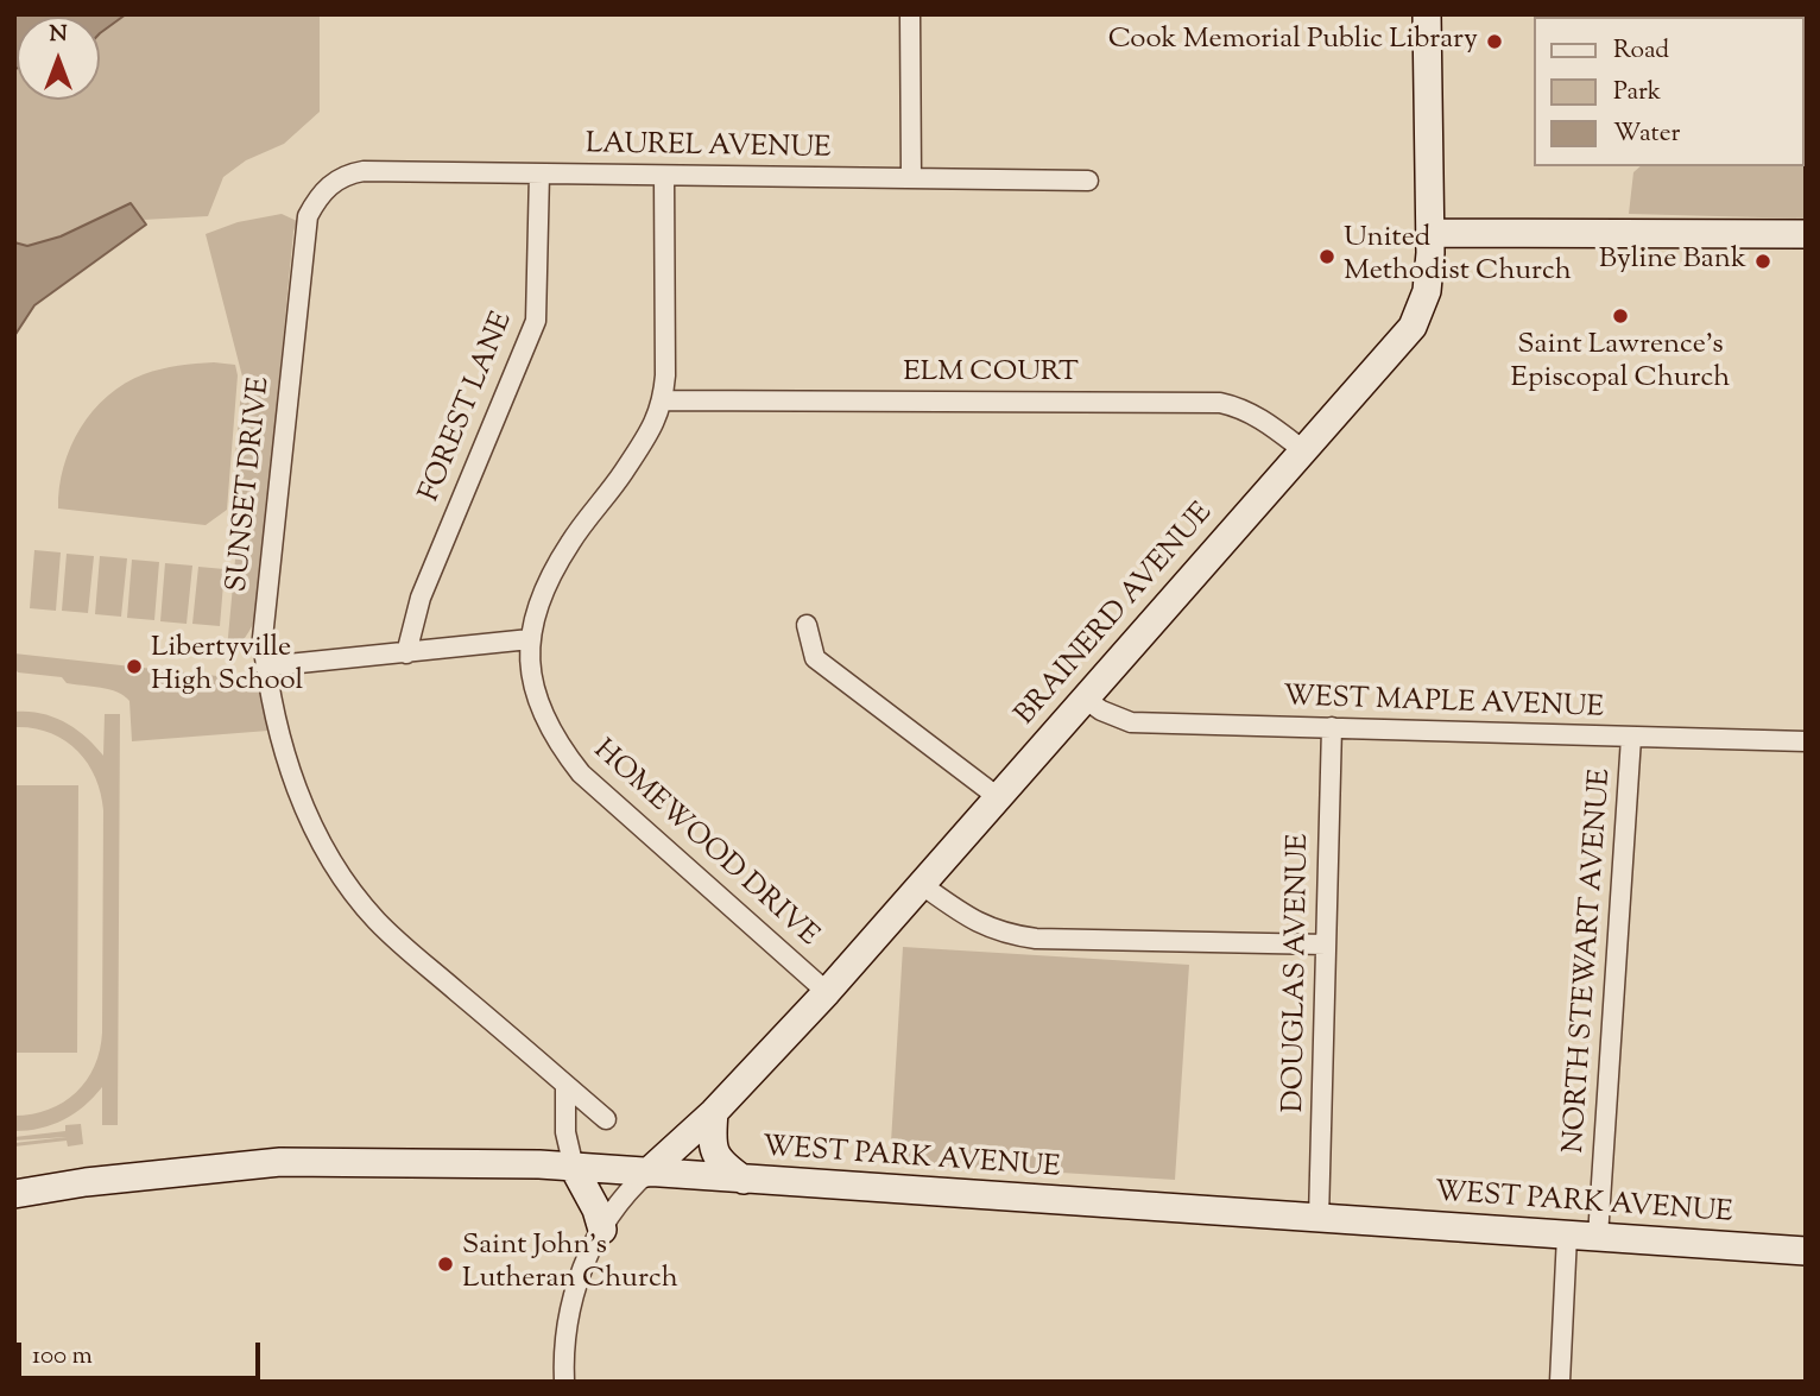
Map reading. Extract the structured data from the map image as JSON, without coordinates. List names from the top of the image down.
{
  "streets": {
    "main road": ["BRAINERD AVENUE", "WEST PARK AVENUE"],
    "street": [
      "LAUREL AVENUE",
      "ELM COURT",
      "FOREST LANE",
      "SUNSET DRIVE",
      "WEST MAPLE AVENUE",
      "HOMEWOOD DRIVE",
      "NORTH STEWART AVENUE",
      "DOUGLAS AVENUE"
    ]
  },
  "crossings": [
    ["LAUREL AVENUE", "FOREST LANE"],
    ["LAUREL AVENUE", "SUNSET DRIVE"],
    ["LAUREL AVENUE", "HOMEWOOD DRIVE"],
    ["ELM COURT", "BRAINERD AVENUE"],
    ["ELM COURT", "HOMEWOOD DRIVE"],
    ["BRAINERD AVENUE", "WEST MAPLE AVENUE"],
    ["BRAINERD AVENUE", "HOMEWOOD DRIVE"],
    ["BRAINERD AVENUE", "WEST PARK AVENUE"],
    ["WEST MAPLE AVENUE", "NORTH STEWART AVENUE"],
    ["WEST MAPLE AVENUE", "DOUGLAS AVENUE"],
    ["NORTH STEWART AVENUE", "WEST PARK AVENUE"],
    ["DOUGLAS AVENUE", "WEST PARK AVENUE"]
  ],
  "places": [
    "Cook Memorial Public Library",
    "United Methodist Church",
    "Byline Bank",
    "Saint Lawrence's Episcopal Church",
    "Libertyville High School",
    "Saint John's Lutheran Church"
  ],
  "legend": ["Road", "Park", "Water"],
  "scale_bar": "100 m",
  "north": "top"
}
